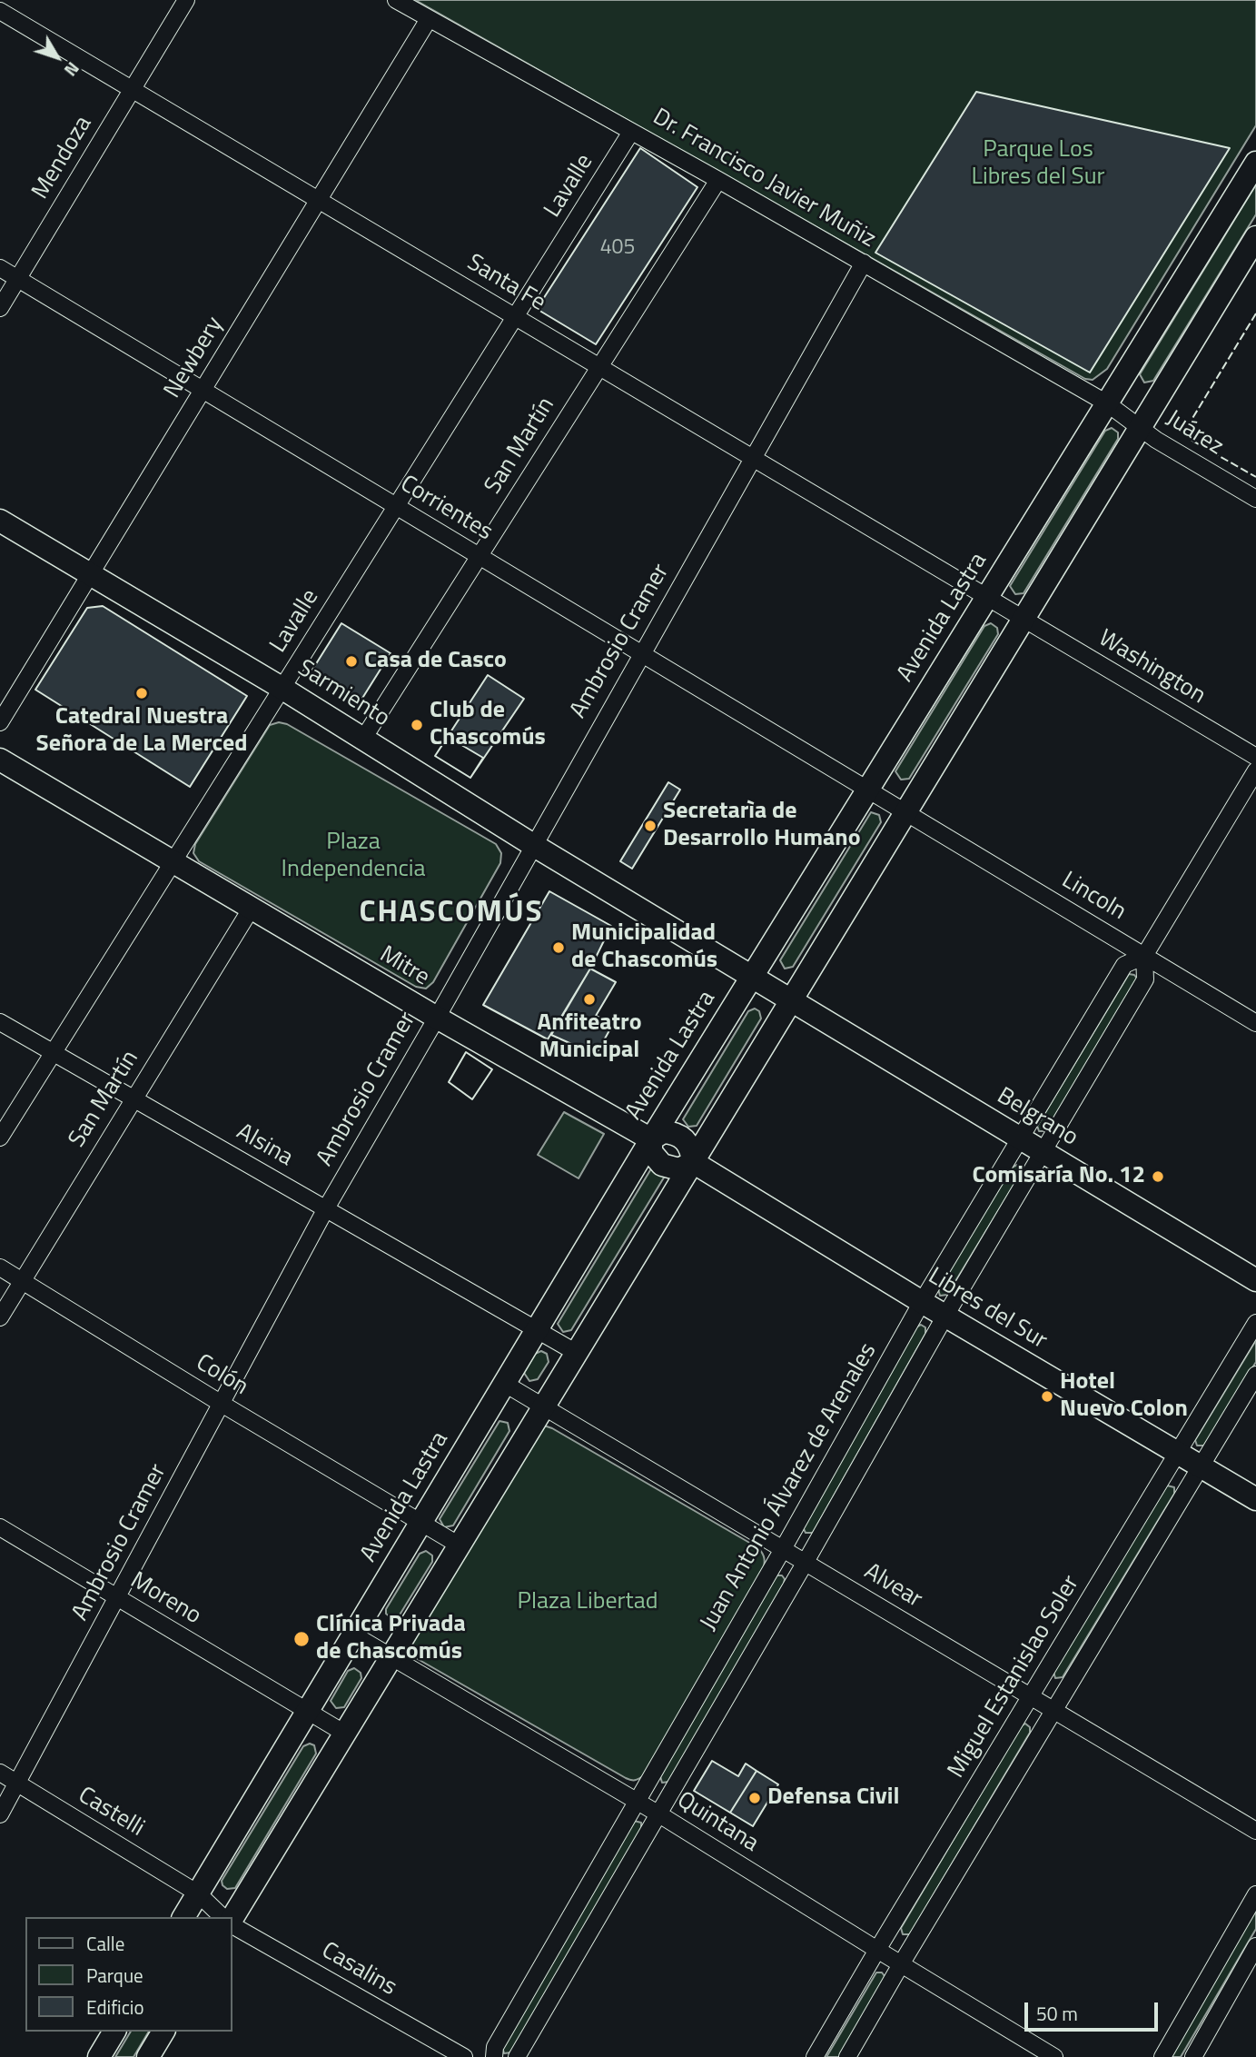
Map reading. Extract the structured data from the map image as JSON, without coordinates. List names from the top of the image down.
{
  "streets": {
    "main road": [
      "Avenida Lastra",
      "Sarmiento",
      "Mitre",
      "Belgrano",
      "Libres del Sur"
    ],
    "street": [
      "Mendoza",
      "Dr. Francisco Javier Muñiz",
      "Lavalle",
      "Santa Fe",
      "Newbery",
      "Juárez",
      "San Martín",
      "Corrientes",
      "Ambrosio Cramer",
      "Washington",
      "Lincoln",
      "Alsina",
      "Colón",
      "Juan Antonio Álvarez de Arenales",
      "Alvear",
      "Moreno",
      "Miguel Estanislao Soler",
      "Castelli",
      "Quintana",
      "Casalins"
    ]
  },
  "crossings": [
    ["Mendoza", "Santa Fe"],
    ["Mendoza", "Corrientes"],
    ["Dr. Francisco Javier Muñiz", "Lavalle"],
    ["Dr. Francisco Javier Muñiz", "Newbery"],
    ["Dr. Francisco Javier Muñiz", "Juárez"],
    ["Dr. Francisco Javier Muñiz", "San Martín"],
    ["Dr. Francisco Javier Muñiz", "Avenida Lastra"],
    ["Dr. Francisco Javier Muñiz", "Ambrosio Cramer"],
    ["Lavalle", "Santa Fe"],
    ["Lavalle", "Corrientes"],
    ["Lavalle", "Sarmiento"],
    ["Lavalle", "Mitre"],
    ["Lavalle", "Alsina"],
    ["Santa Fe", "Newbery"],
    ["Santa Fe", "San Martín"],
    ["Santa Fe", "Avenida Lastra"],
    ["Santa Fe", "Ambrosio Cramer"],
    ["Santa Fe", "Washington"],
    ["Newbery", "Corrientes"],
    ["Newbery", "Sarmiento"],
    ["San Martín", "Corrientes"],
    ["San Martín", "Sarmiento"],
    ["San Martín", "Mitre"],
    ["San Martín", "Alsina"],
    ["San Martín", "Colón"],
    ["Corrientes", "Avenida Lastra"],
    ["Corrientes", "Ambrosio Cramer"],
    ["Corrientes", "Lincoln"],
    ["Avenida Lastra", "Washington"],
    ["Avenida Lastra", "Sarmiento"],
    ["Avenida Lastra", "Lincoln"],
    ["Avenida Lastra", "Mitre"],
    ["Avenida Lastra", "Belgrano"],
    ["Avenida Lastra", "Alsina"],
    ["Avenida Lastra", "Colón"],
    ["Avenida Lastra", "Alvear"],
    ["Avenida Lastra", "Moreno"],
    ["Avenida Lastra", "Castelli"],
    ["Avenida Lastra", "Quintana"],
    ["Ambrosio Cramer", "Sarmiento"],
    ["Ambrosio Cramer", "Mitre"],
    ["Ambrosio Cramer", "Alsina"],
    ["Ambrosio Cramer", "Colón"],
    ["Ambrosio Cramer", "Moreno"],
    ["Ambrosio Cramer", "Castelli"],
    ["Sarmiento", "Belgrano"],
    ["Lincoln", "Juan Antonio Álvarez de Arenales"],
    ["Belgrano", "Juan Antonio Álvarez de Arenales"],
    ["Libres del Sur", "Juan Antonio Álvarez de Arenales"],
    ["Libres del Sur", "Miguel Estanislao Soler"],
    ["Juan Antonio Álvarez de Arenales", "Alvear"],
    ["Juan Antonio Álvarez de Arenales", "Quintana"],
    ["Alvear", "Miguel Estanislao Soler"],
    ["Miguel Estanislao Soler", "Quintana"]
  ],
  "districts": ["CHASCOMÚS"],
  "parks": ["Parque Los Libres del Sur", "Plaza Independencia", "Plaza Libertad"],
  "places": [
    "Casa de Casco",
    "Catedral Nuestra Señora de La Merced",
    "Club de Chascomús",
    "Secretarìa de Desarrollo Humano",
    "Municipalidad de Chascomús",
    "Anfiteatro Municipal",
    "Comisaría No. 12",
    "Hotel Nuevo Colon",
    "Clínica Privada de Chascomús",
    "Defensa Civil"
  ],
  "house_numbers": ["405"],
  "legend": ["Calle", "Parque", "Edificio"],
  "scale_bar": "50 m",
  "north": "bottom right"
}
